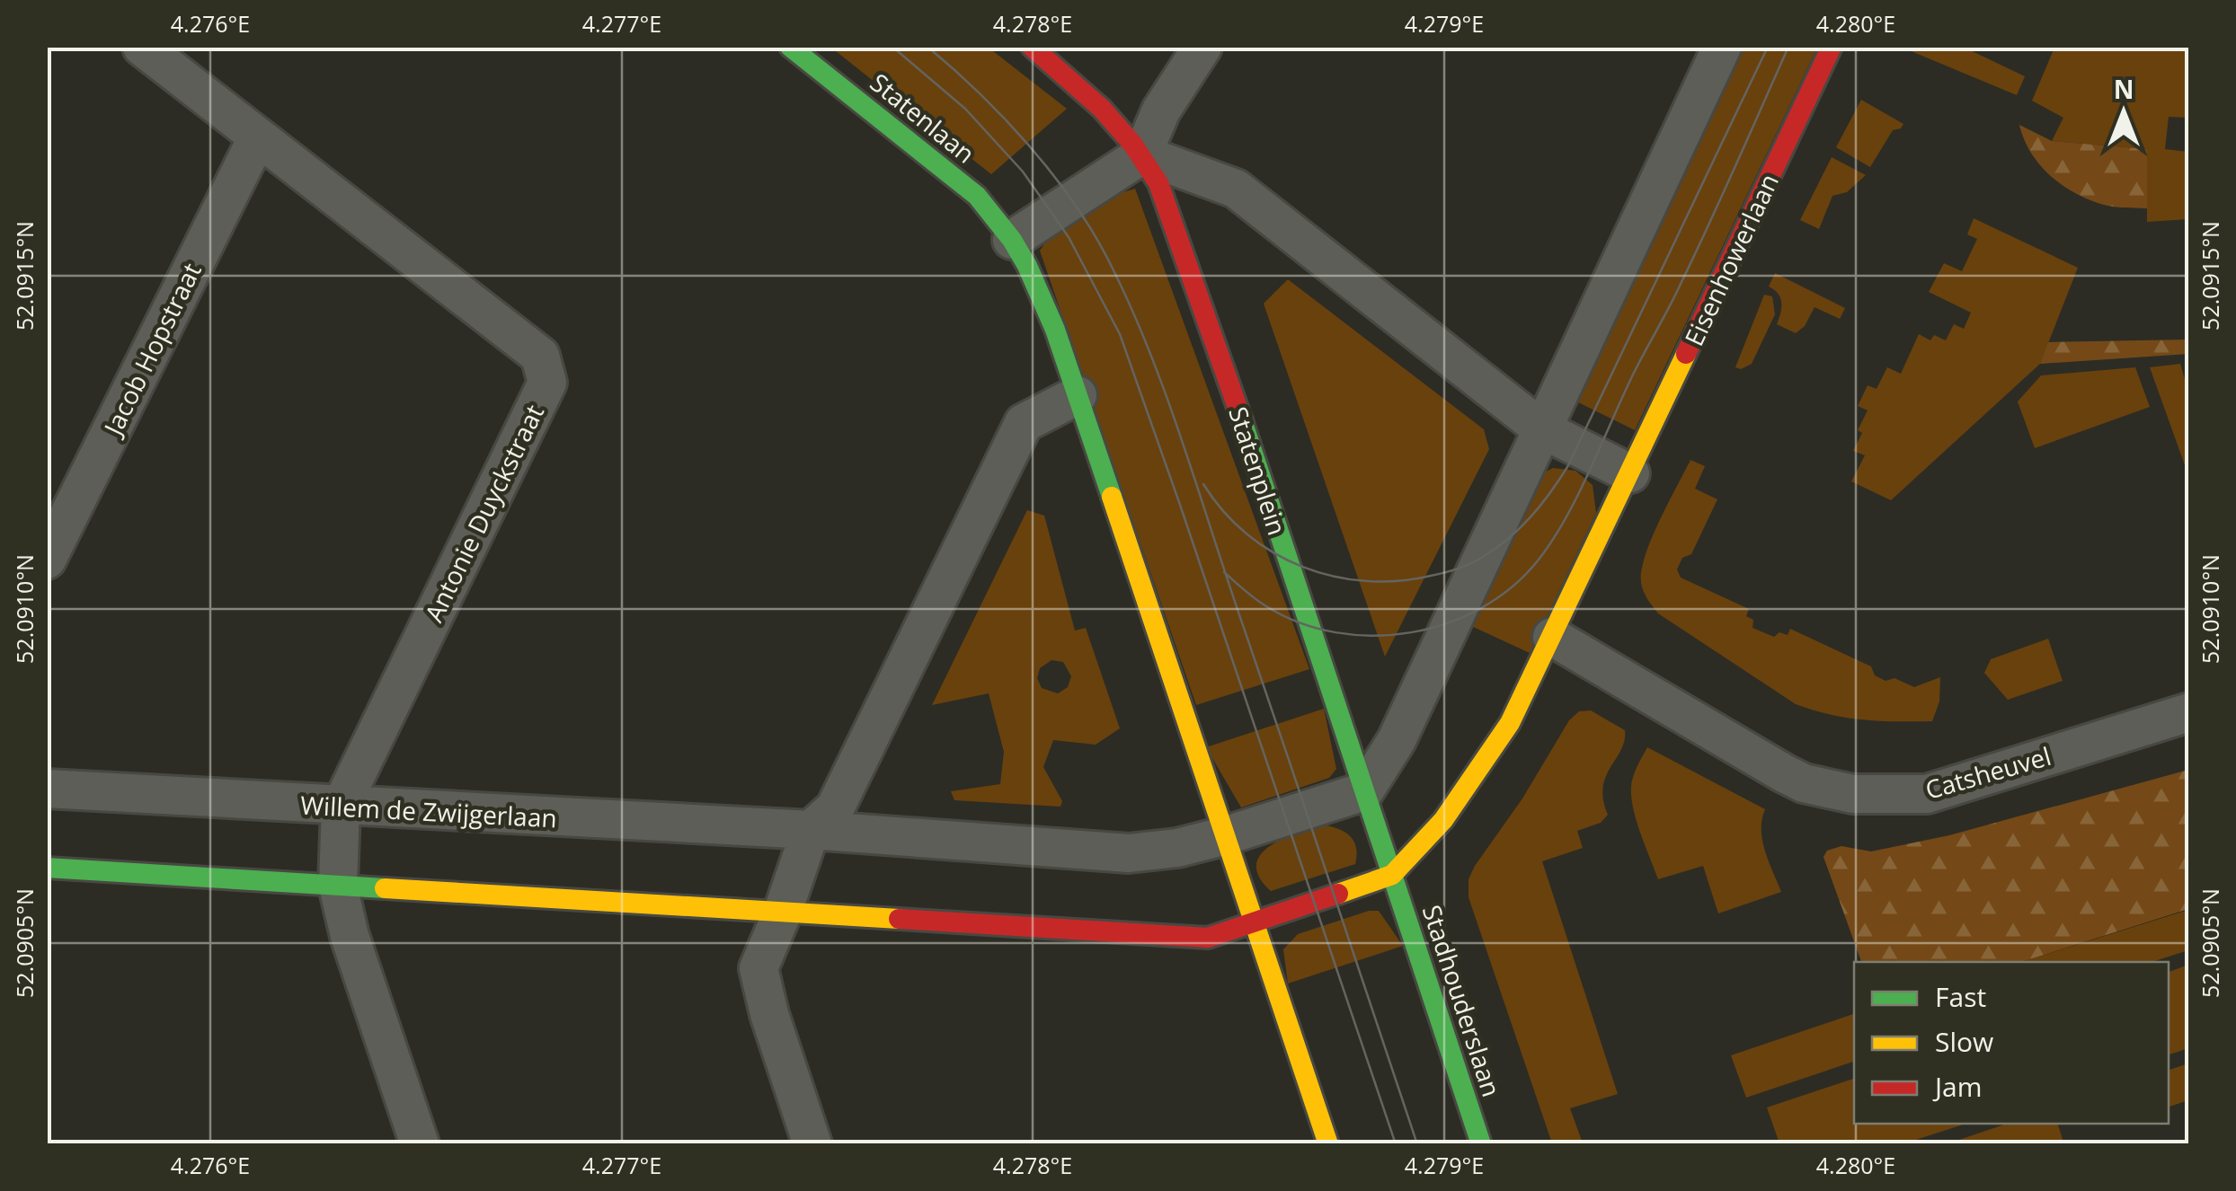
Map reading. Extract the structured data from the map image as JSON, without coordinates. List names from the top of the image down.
{
  "streets": {
    "street": [
      "Statenlaan",
      "Eisenhowerlaan",
      "Jacob Hopstraat",
      "Statenplein",
      "Antonie Duyckstraat",
      "Catsheuvel",
      "Willem de Zwijgerlaan",
      "Stadhouderslaan"
    ]
  },
  "crossings": [
    ["Jacob Hopstraat", "Antonie Duyckstraat"],
    ["Statenplein", "Stadhouderslaan"],
    ["Antonie Duyckstraat", "Willem de Zwijgerlaan"]
  ],
  "legend": ["Fast", "Slow", "Jam"],
  "north": "top",
  "coordinates": [
    "4.276°E",
    "4.277°E",
    "4.278°E",
    "4.279°E",
    "4.280°E",
    "52.0915°N",
    "52.0910°N",
    "52.0905°N"
  ]
}
